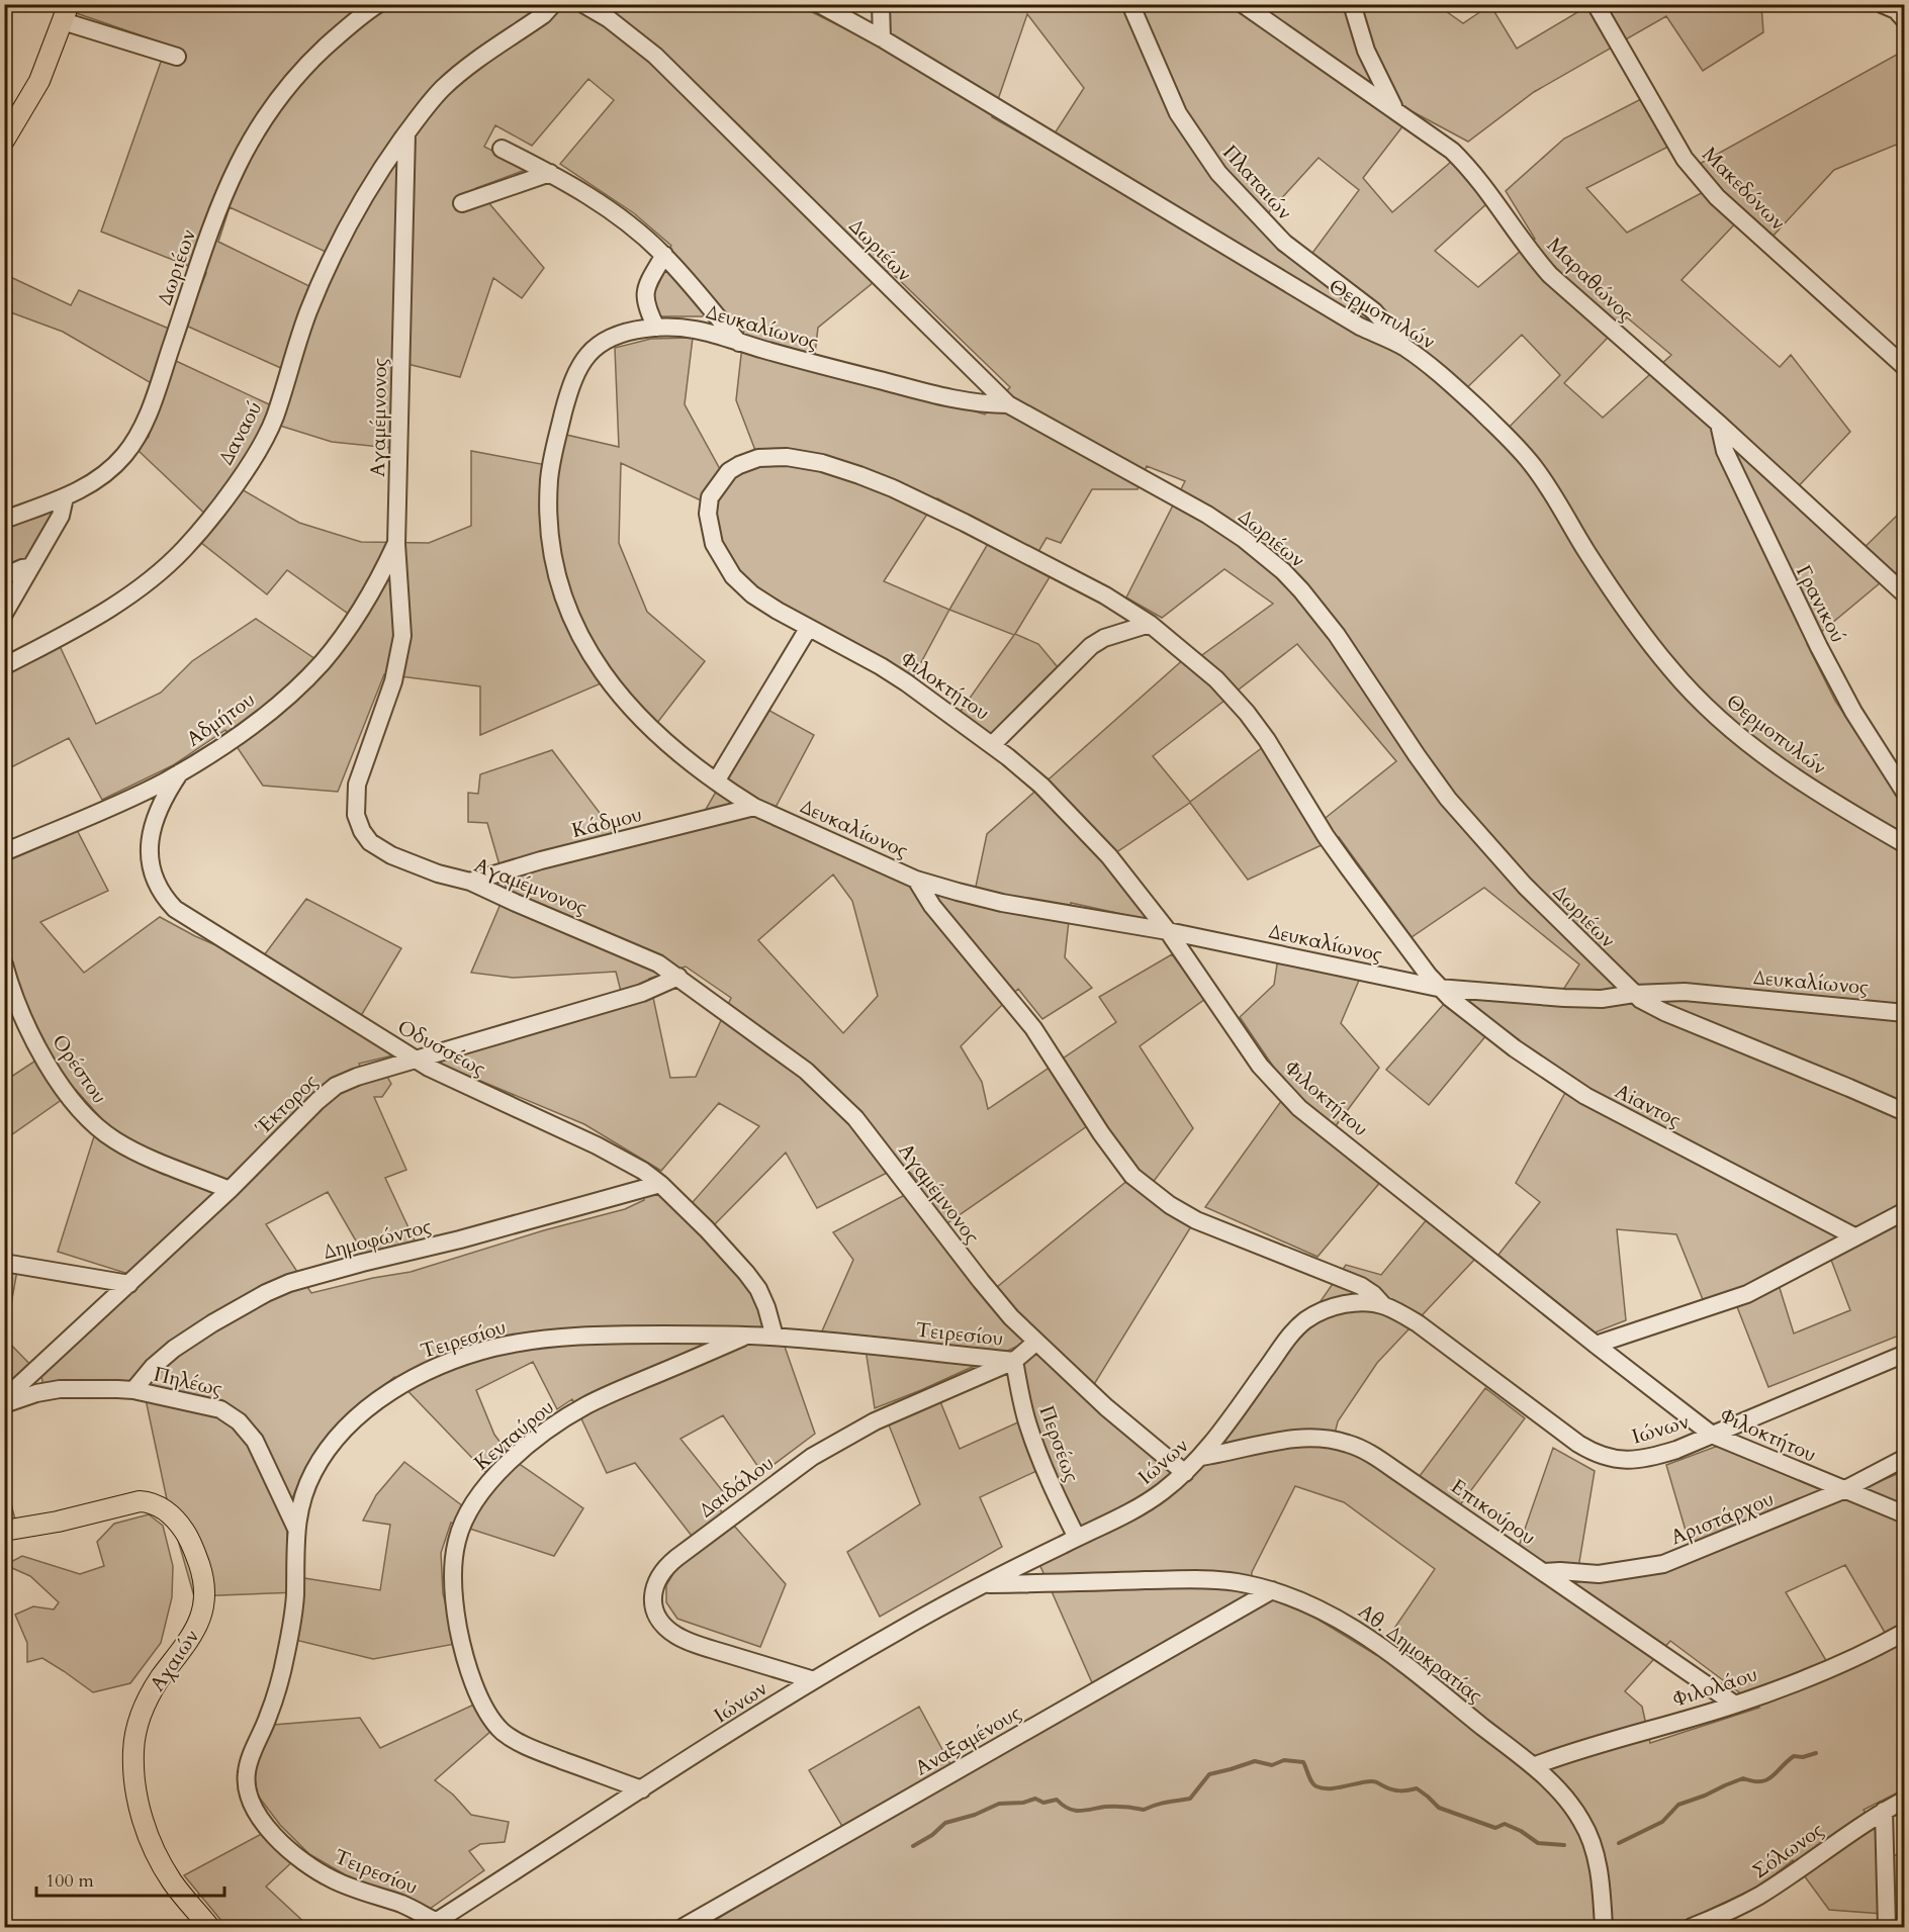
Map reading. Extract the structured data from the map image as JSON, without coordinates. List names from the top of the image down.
{
  "streets": {
    "main road": ["Αχαιών"],
    "street": [
      "Πλαταιών",
      "Μακεδόνων",
      "Δωριέων",
      "Μαραθώνος",
      "Θερμοπυλών",
      "Δευκαλίωνος",
      "Αγαμέμνονος",
      "Δαναού",
      "Γρανικού",
      "Φιλοκτήτου",
      "Αδμήτου",
      "Κάδμου",
      "Οδυσσέως",
      "Ορέστου",
      "Έκτορος",
      "Aiαντος",
      "Δημοφώντος",
      "Τειρεσίου",
      "Πηλέως",
      "Ιώνων",
      "Κενταύρου",
      "Περσέως",
      "Δαιδάλου",
      "Επικούρου",
      "Αριστάρχου",
      "Αθ. Δημοκρατίας",
      "Φιλολάου",
      "Αναξαμένους",
      "Σόλωνος"
    ]
  },
  "crossings": [
    ["Πλαταιών", "Θερμοπυλών"],
    ["Δωριέων", "Δευκαλίωνος"],
    ["Μαραθώνος", "Γρανικού"],
    ["Δευκαλίωνος", "Φιλοκτήτου"],
    ["Δευκαλίωνος", "Κάδμου"],
    ["Δευκαλίωνος", "Aiαντος"],
    ["Αγαμέμνονος", "Δαναού"],
    ["Αγαμέμνονος", "Αδμήτου"],
    ["Αγαμέμνονος", "Κάδμου"],
    ["Αγαμέμνονος", "Έκτορος"],
    ["Αγαμέμνονος", "Ιώνων"],
    ["Αγαμέμνονος", "Δαιδάλου"],
    ["Φιλοκτήτου", "Aiαντος"],
    ["Φιλοκτήτου", "Ιώνων"],
    ["Φιλοκτήτου", "Αριστάρχου"],
    ["Αδμήτου", "Οδυσσέως"],
    ["Οδυσσέως", "Έκτορος"],
    ["Οδυσσέως", "Δημοφώντος"],
    ["Οδυσσέως", "Τειρεσίου"],
    ["Ορέστου", "Έκτορος"],
    ["Δημοφώντος", "Πηλέως"],
    ["Τειρεσίου", "Πηλέως"],
    ["Τειρεσίου", "Ιώνων"],
    ["Τειρεσίου", "Κενταύρου"],
    ["Τειρεσίου", "Περσέως"],
    ["Τειρεσίου", "Δαιδάλου"],
    ["Ιώνων", "Κενταύρου"],
    ["Ιώνων", "Περσέως"],
    ["Ιώνων", "Δαιδάλου"],
    ["Ιώνων", "Επικούρου"],
    ["Ιώνων", "Αθ. Δημοκρατίας"],
    ["Περσέως", "Δαιδάλου"],
    ["Επικούρου", "Αριστάρχου"],
    ["Επικούρου", "Φιλολάου"],
    ["Αθ. Δημοκρατίας", "Φιλολάου"],
    ["Αθ. Δημοκρατίας", "Αναξαμένους"]
  ],
  "scale_bar": "100 m"
}
